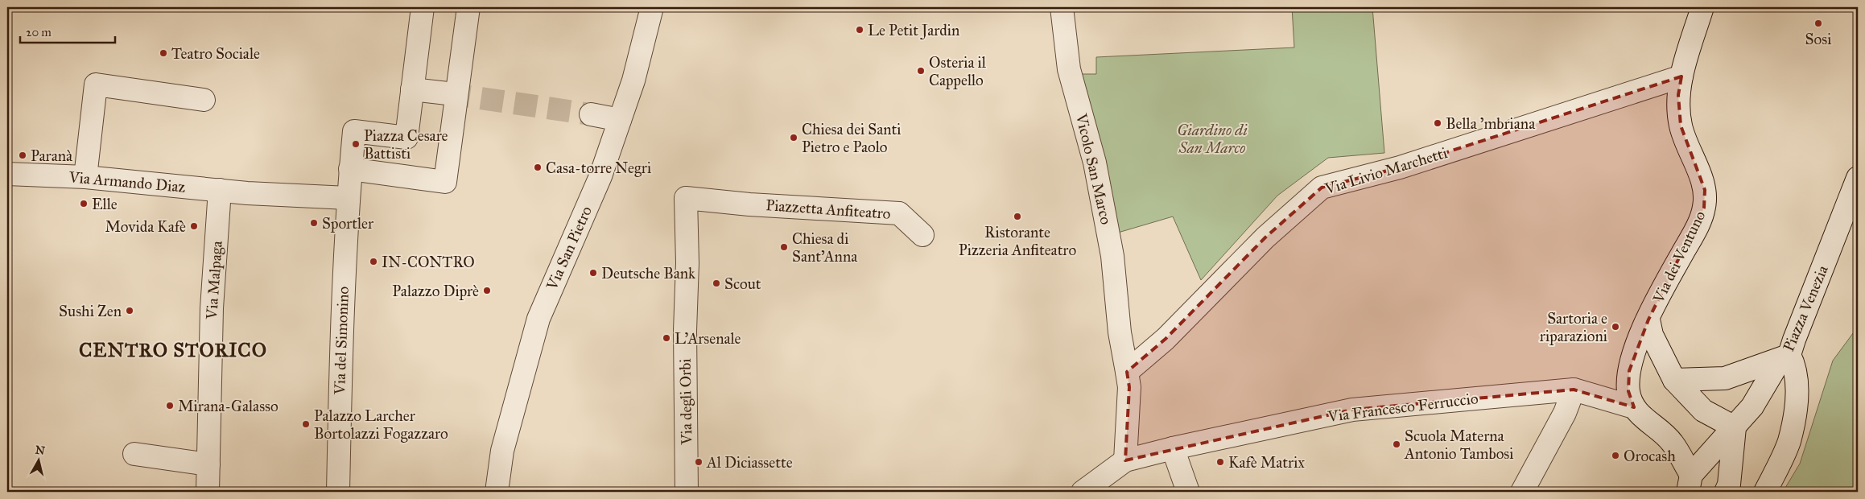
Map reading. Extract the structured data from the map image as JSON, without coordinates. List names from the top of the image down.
{
  "streets": {
    "street": [
      "Vicolo San Marco",
      "Via Livio Marchetti",
      "Via Armando Diaz",
      "Piazzetta Anfiteatro",
      "Via San Pietro",
      "Via dei Ventuno",
      "Via Malpaga",
      "Piazza Venezia",
      "Via del Simonino",
      "Via degli Orbi",
      "Via Francesco Ferruccio"
    ]
  },
  "crossings": [
    ["Vicolo San Marco", "Via Livio Marchetti"],
    ["Vicolo San Marco", "Via Francesco Ferruccio"],
    ["Via Livio Marchetti", "Via dei Ventuno"],
    ["Via Armando Diaz", "Via Malpaga"],
    ["Via Armando Diaz", "Via del Simonino"],
    ["Piazzetta Anfiteatro", "Via degli Orbi"],
    ["Via dei Ventuno", "Piazza Venezia"],
    ["Via dei Ventuno", "Via Francesco Ferruccio"]
  ],
  "districts": ["CENTRO STORICO"],
  "parks": ["Giardino di San Marco"],
  "places": [
    "Sosi",
    "Le Petit Jardin",
    "Teatro Sociale",
    "Osteria il Cappello",
    "Bella 'mbriana",
    "Chiesa dei Santi Pietro e Paolo",
    "Piazza Cesare Battisti",
    "Paranà",
    "Casa-torre Negri",
    "Elle",
    "Ristorante Pizzeria Anfiteatro",
    "Sportler",
    "Movida Kafè",
    "Chiesa di Sant'Anna",
    "IN-CONTRO",
    "Deutsche Bank",
    "Scout",
    "Palazzo Diprè",
    "Sushi Zen",
    "Sartoria e riparazioni",
    "L'Arsenale",
    "Mirana-Galasso",
    "Palazzo Larcher Bortolazzi Fogazzaro",
    "Scuola Materna Antonio Tambosi",
    "Orocash",
    "Al Diciassette",
    "Kafè Matrix"
  ],
  "scale_bar": "20 m",
  "north": "top"
}
